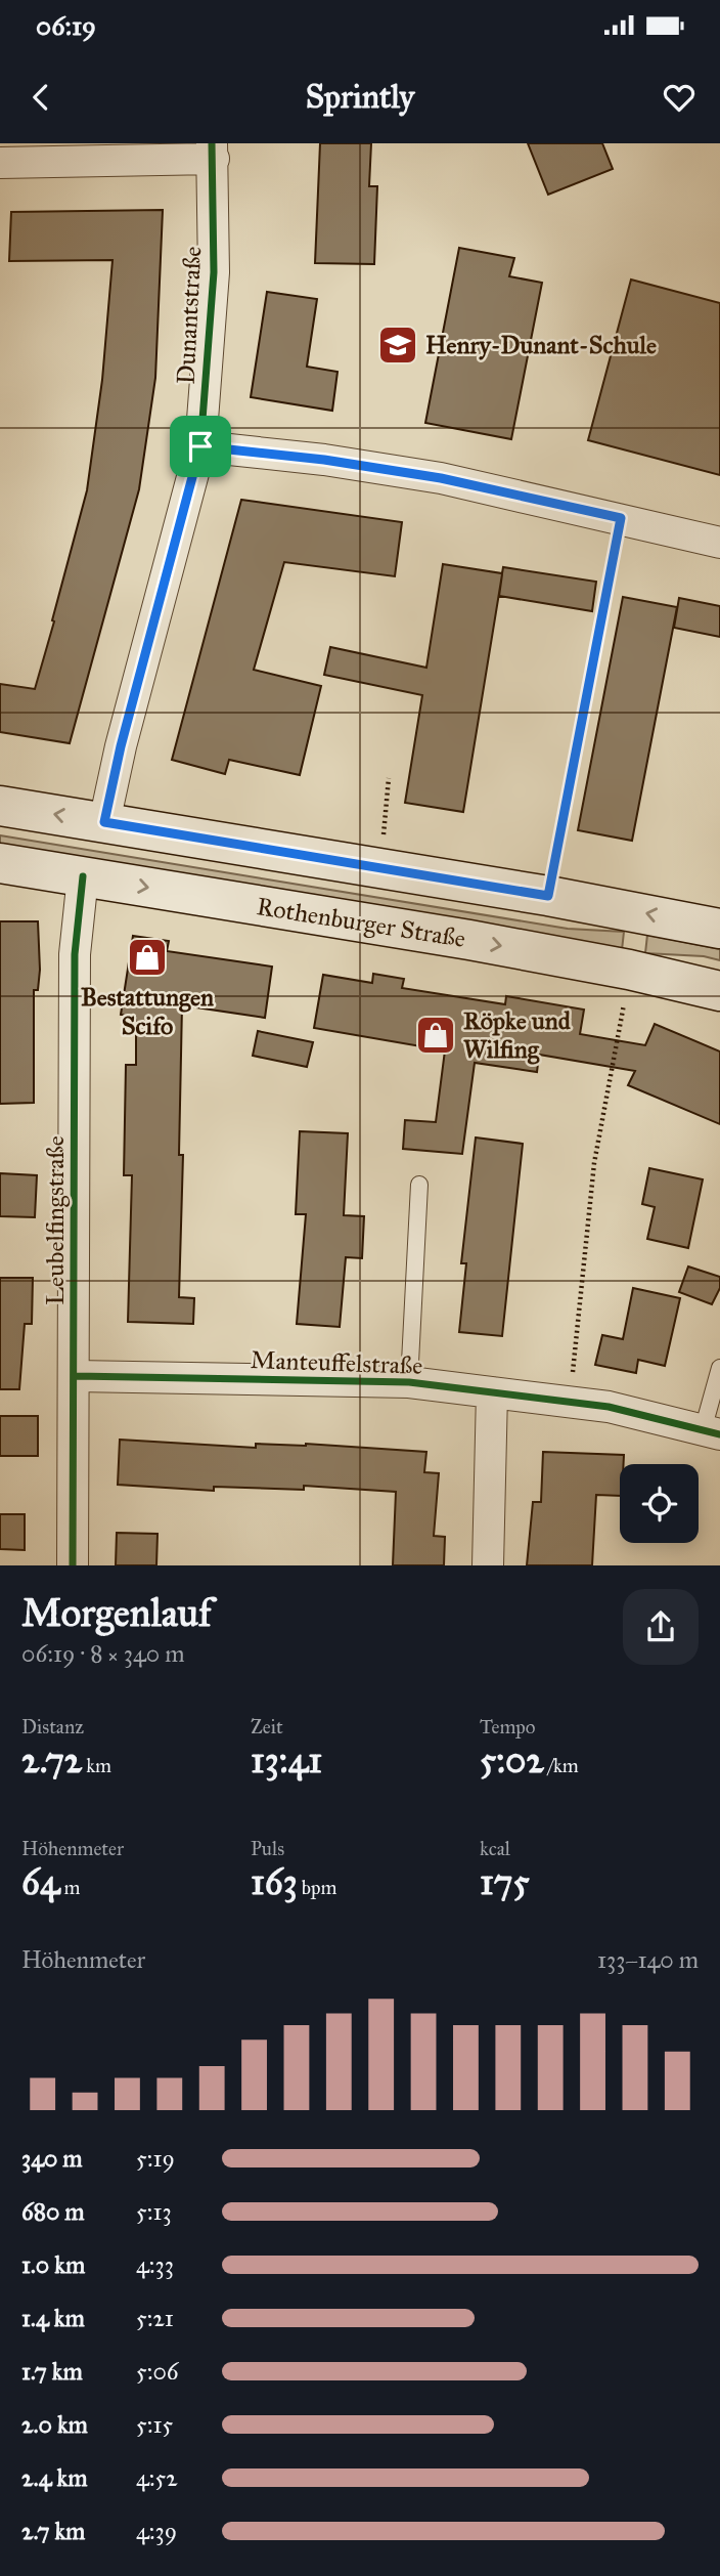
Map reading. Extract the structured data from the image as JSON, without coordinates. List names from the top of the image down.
{
  "streets": {
    "main road": ["Rothenburger Straße"],
    "street": ["Dunantstraße", "Leubelfingstraße", "Manteuffelstraße"]
  },
  "crossings": [
    ["Rothenburger Straße", "Leubelfingstraße"],
    ["Leubelfingstraße", "Manteuffelstraße"]
  ],
  "places": {
    "school or university": ["Henry-Dunant-Schule"],
    "shop": ["Bestattungen Scifo", "Röpke und Wilfing"]
  },
  "page": {
    "status": "06:19",
    "header": "Sprintly",
    "heading": ["Morgenlauf", "06:19 · 8 × 340 m"],
    "stats": [
      ["Distanz", "2.72 km"],
      ["Zeit", "13:41"],
      ["Tempo", "5:02 /km"],
      ["Höhenmeter", "64 m"],
      ["Puls", "163 bpm"],
      ["kcal", "175"]
    ],
    "chart": ["Höhenmeter", "133–140 m"],
    "list": [
      {
        "name": "340 m",
        "note": "5:19"
      },
      {
        "name": "680 m",
        "note": "5:13"
      },
      {
        "name": "1.0 km",
        "note": "4:33"
      },
      {
        "name": "1.4 km",
        "note": "5:21"
      },
      {
        "name": "1.7 km",
        "note": "5:06"
      },
      {
        "name": "2.0 km",
        "note": "5:15"
      },
      {
        "name": "2.4 km",
        "note": "4:52"
      },
      {
        "name": "2.7 km",
        "note": "4:39"
      }
    ]
  }
}
